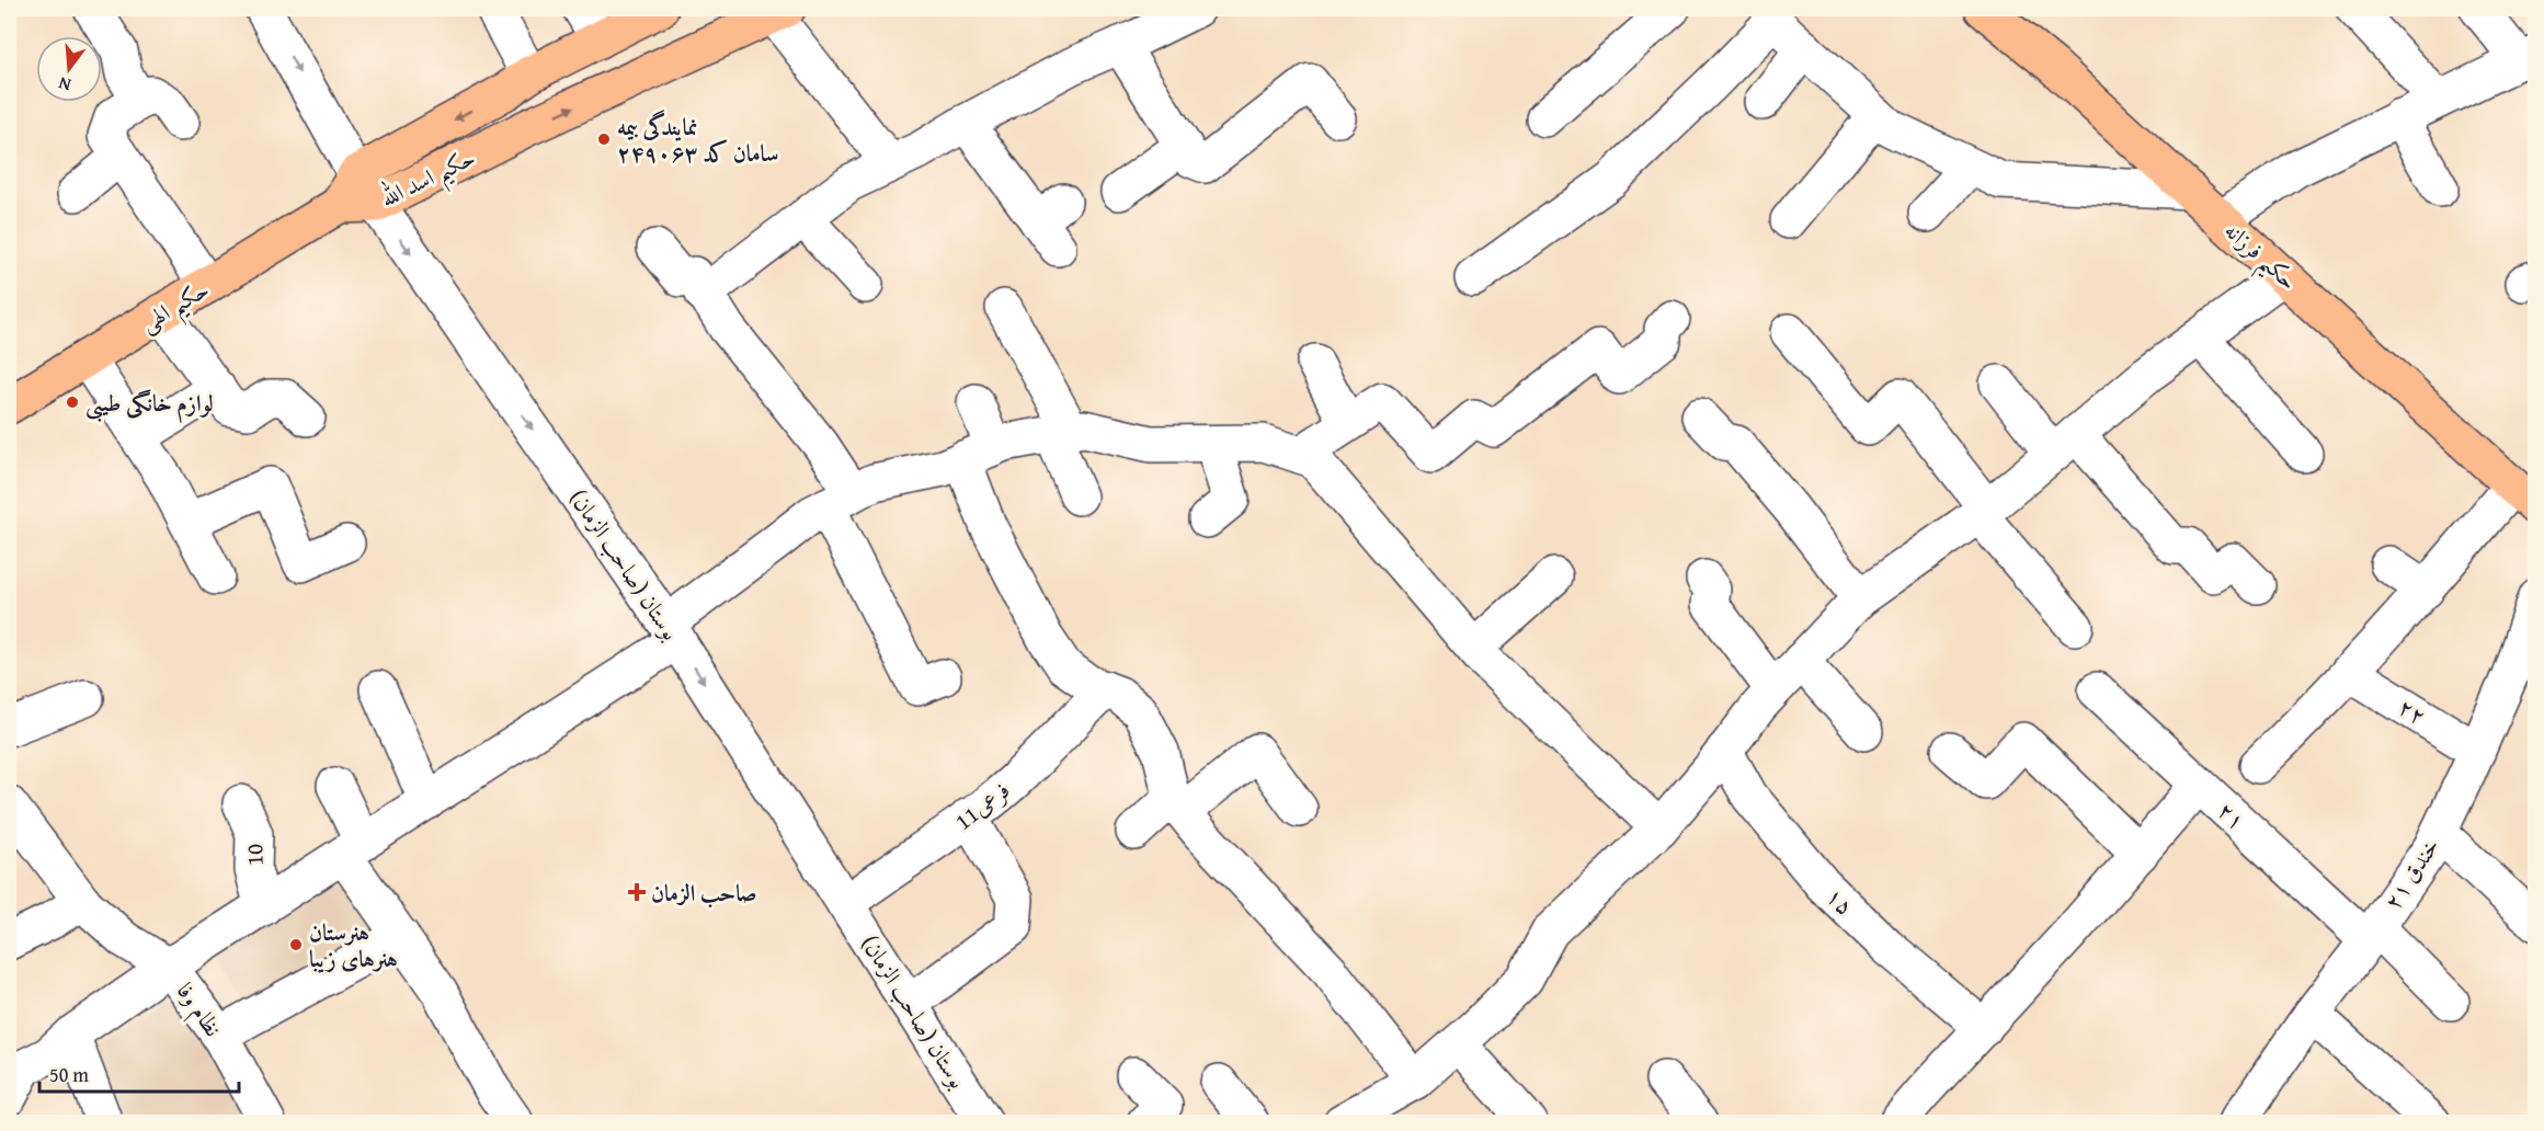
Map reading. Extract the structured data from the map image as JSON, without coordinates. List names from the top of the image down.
{
  "streets": {
    "main road": ["حکیم اسد الله", "حکیم فرزانه", "حکیم الهی"],
    "street": [
      "بوستان (صاحب الزمان)",
      "۲۲",
      "فرعی11",
      "۲۱",
      "10",
      "۲۱ خندق",
      "۱۵",
      "نظام وفا"
    ]
  },
  "crossings": [
    ["حکیم اسد الله", "حکیم الهی"],
    ["حکیم اسد الله", "بوستان (صاحب الزمان)"],
    ["بوستان (صاحب الزمان)", "فرعی11"],
    ["۲۲", "۲۱ خندق"],
    ["۲۱", "۲۱ خندق"]
  ],
  "places": {
    "other": ["نمایندگی بیمه سامان کد ۲۴۹۰۶۳", "لوازم خانگی طیبی", "هنرستان هنرهای زیبا"],
    "health": ["صاحب الزمان"]
  },
  "scale_bar": "50 m",
  "north": "bottom"
}
